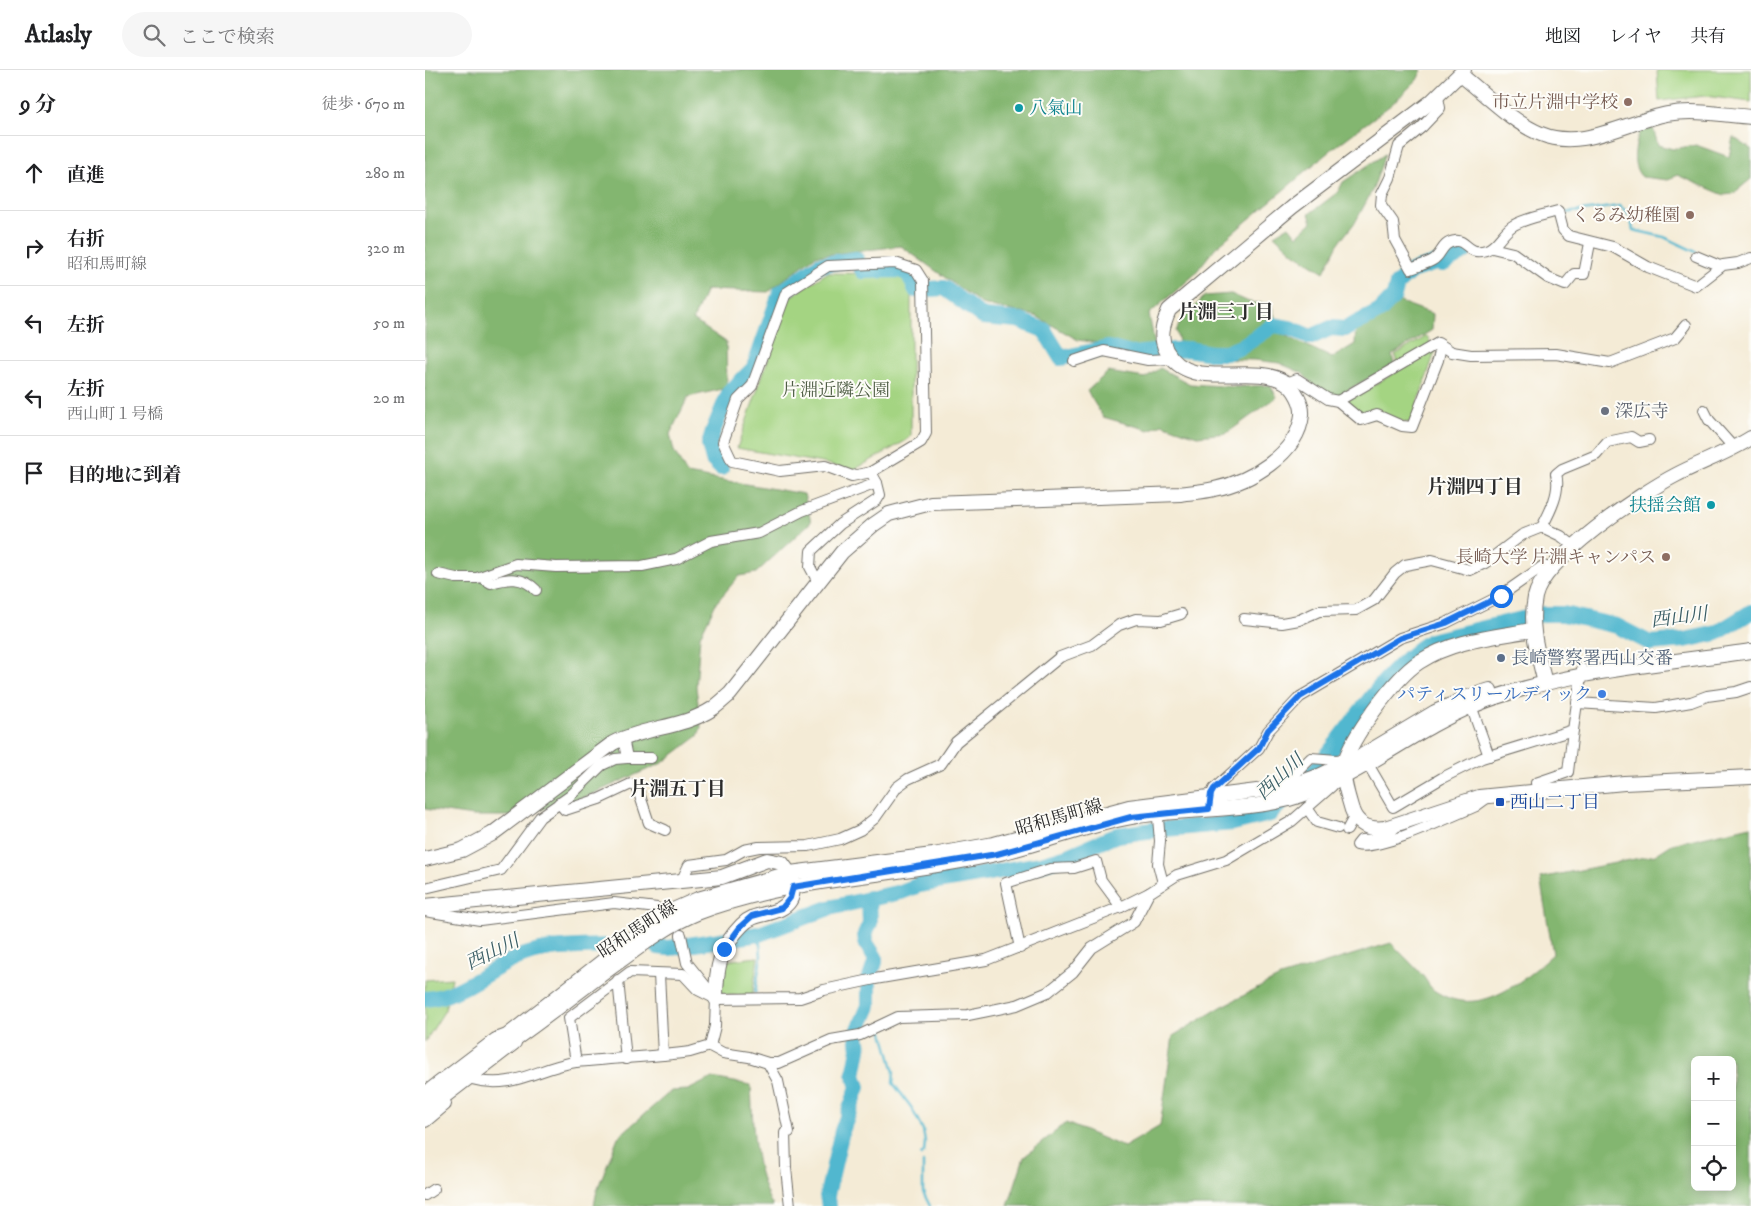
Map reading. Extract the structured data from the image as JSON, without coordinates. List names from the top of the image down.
{
  "streets": {
    "street": ["昭和馬町線"]
  },
  "districts": ["片淵三丁目", "片淵四丁目", "片淵五丁目"],
  "water": ["西山川"],
  "parks": ["片淵近隣公園"],
  "places": {
    "other": [
      "市立片淵中学校",
      "八氣山",
      "くるみ幼稚園",
      "深広寺",
      "扶揺会館",
      "長崎大学 片淵キャンパス",
      "長崎警察署西山交番",
      "パティスリールディック"
    ],
    "transit": ["西山二丁目"]
  },
  "page": {
    "header": "Atlasly",
    "search": "ここで検索",
    "nav": ["地図", "レイヤ", "共有"],
    "heading": ["9 分", "徒歩 · 670 m"],
    "list": [
      ["直進", "280 m"],
      ["右折", "昭和馬町線", "320 m"],
      ["左折", "50 m"],
      ["左折", "西山町１号橋", "20 m"],
      "目的地に到着"
    ],
    "map_buttons": ["+", "−"]
  }
}
